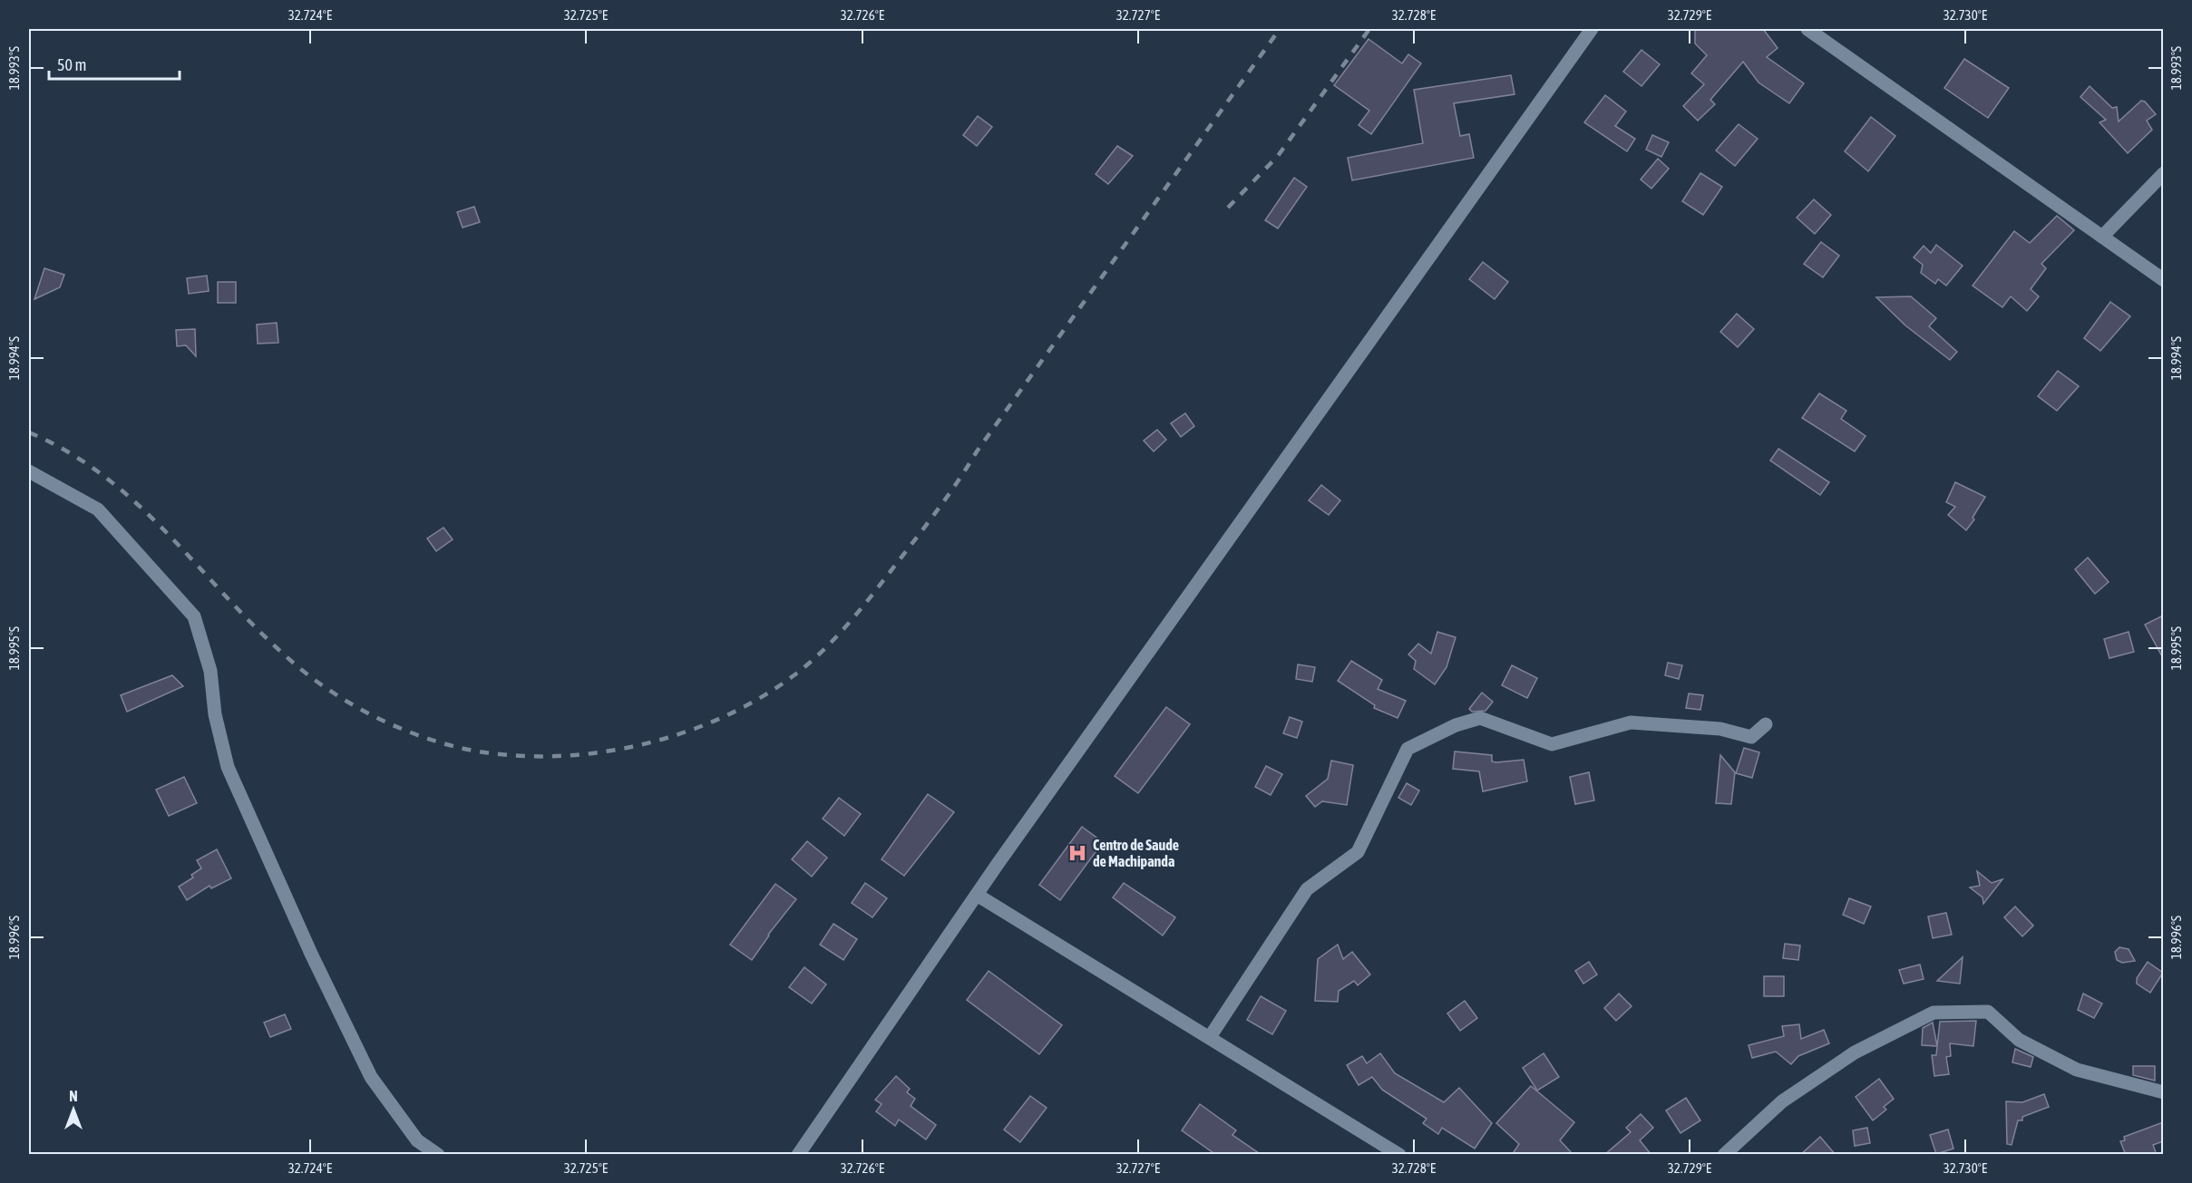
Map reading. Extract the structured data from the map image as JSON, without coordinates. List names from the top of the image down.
{
  "places": {
    "hospital": ["Centro de Saude de Machipanda"]
  },
  "scale_bar": "50 m",
  "north": "top",
  "coordinates": [
    "32.724°E",
    "32.725°E",
    "32.726°E",
    "32.727°E",
    "32.728°E",
    "32.729°E",
    "32.730°E",
    "18.993°S",
    "18.994°S",
    "18.995°S",
    "18.996°S"
  ]
}
